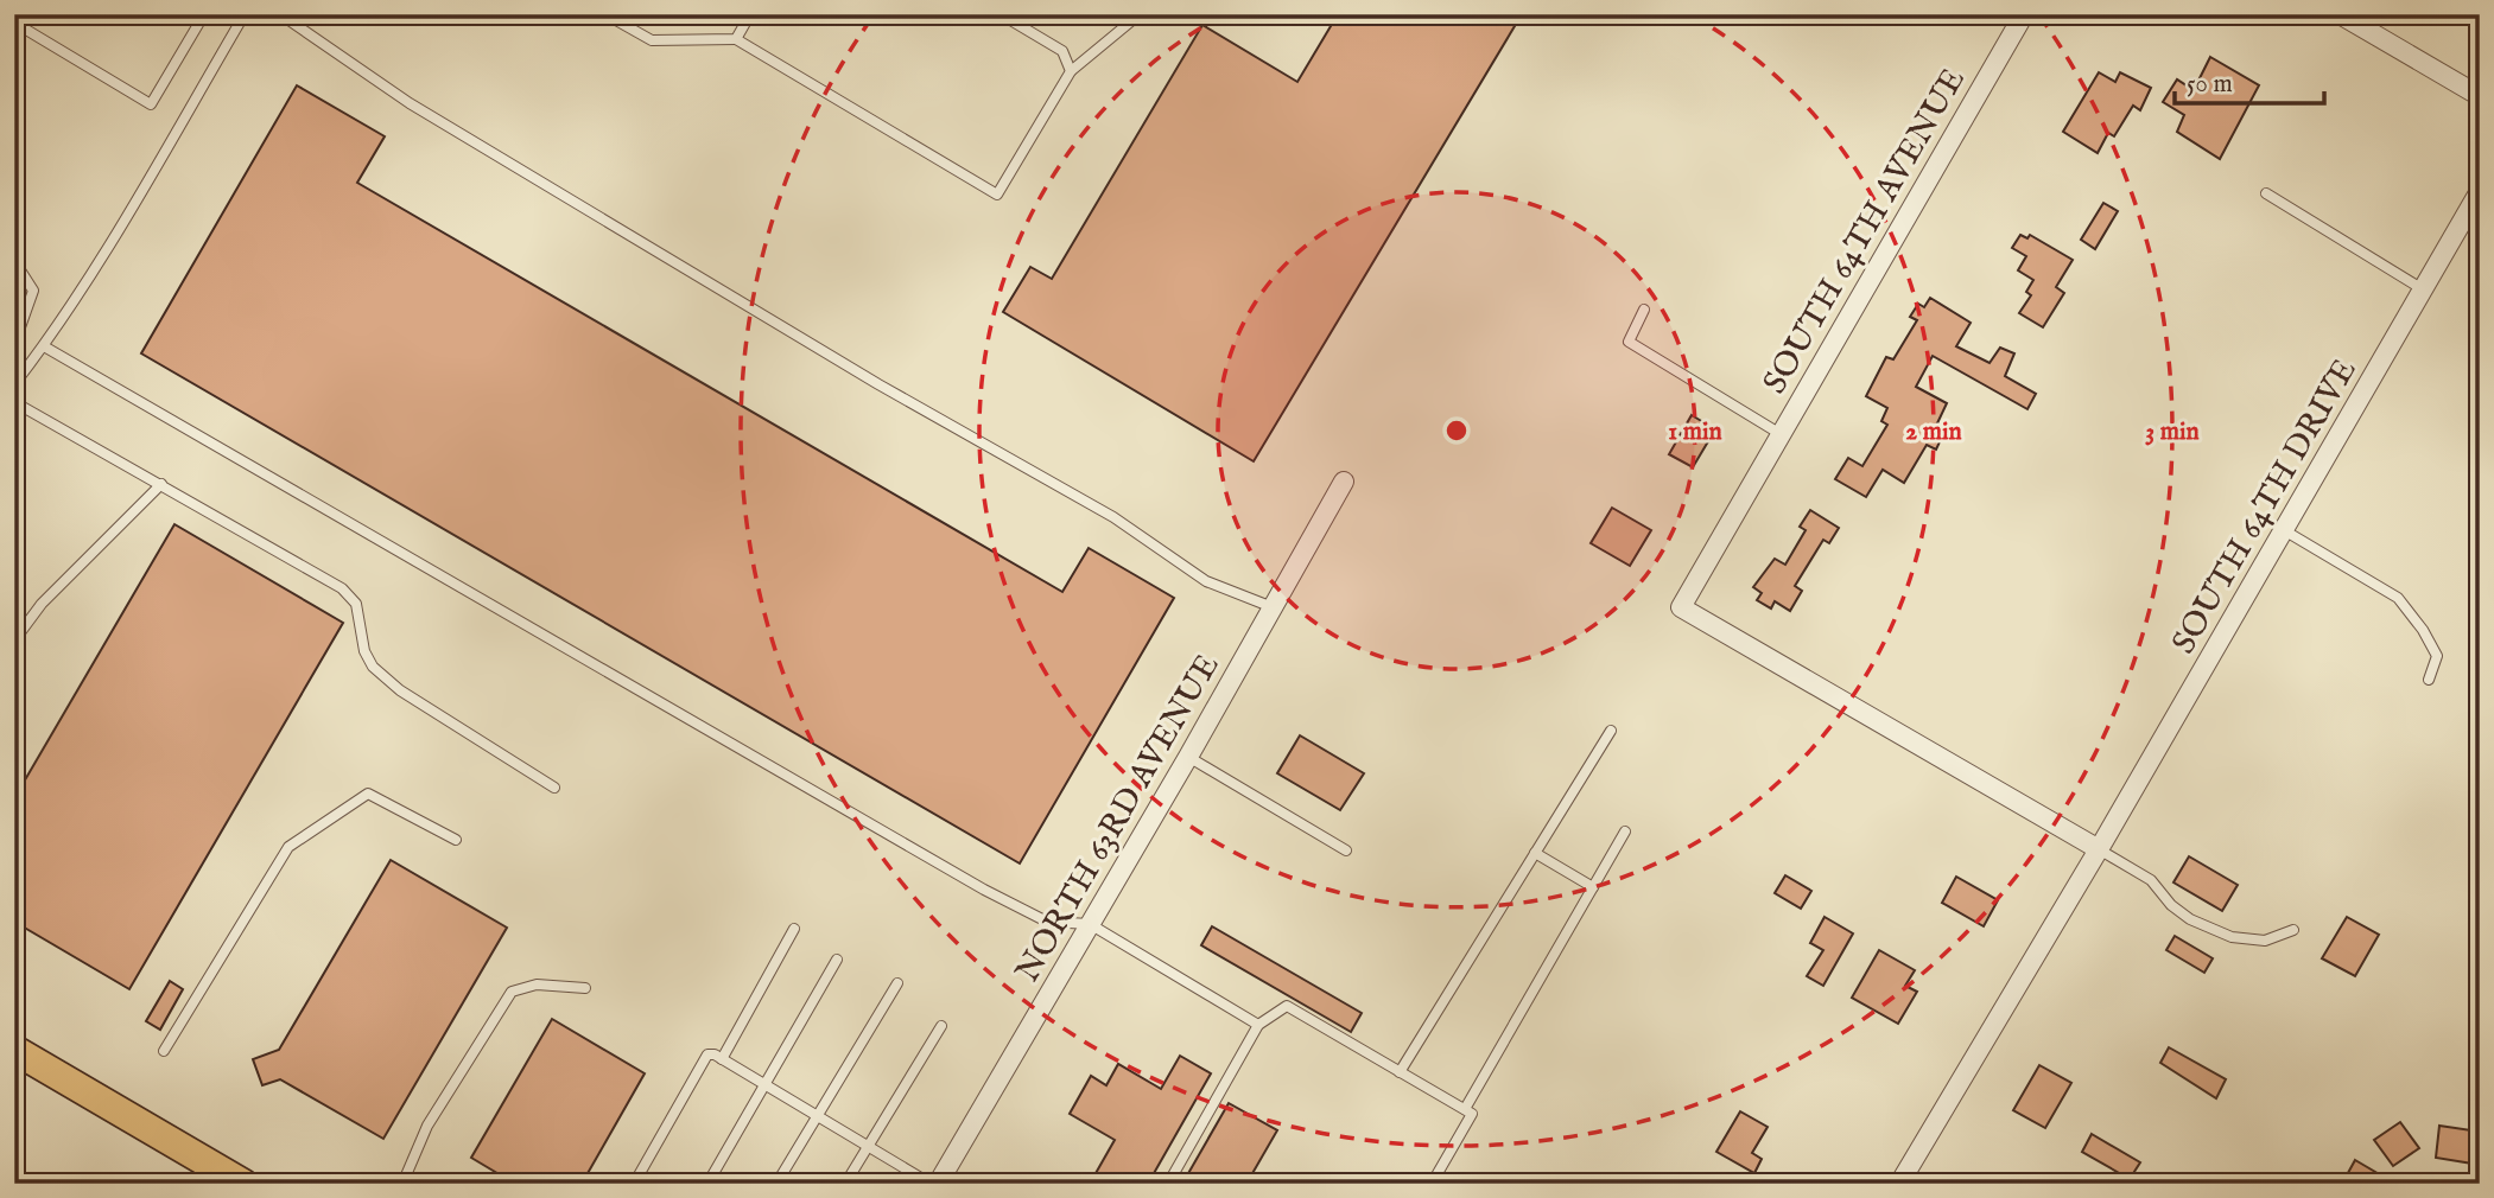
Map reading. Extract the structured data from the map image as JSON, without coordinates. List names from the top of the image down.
{
  "streets": {
    "street": ["SOUTH 64TH AVENUE", "SOUTH 64TH DRIVE", "NORTH 63RD AVENUE"]
  },
  "crossings": [
    ["SOUTH 64TH AVENUE", "SOUTH 64TH DRIVE"]
  ],
  "scale_bar": "50 m",
  "rings": ["1 min", "2 min", "3 min"]
}
